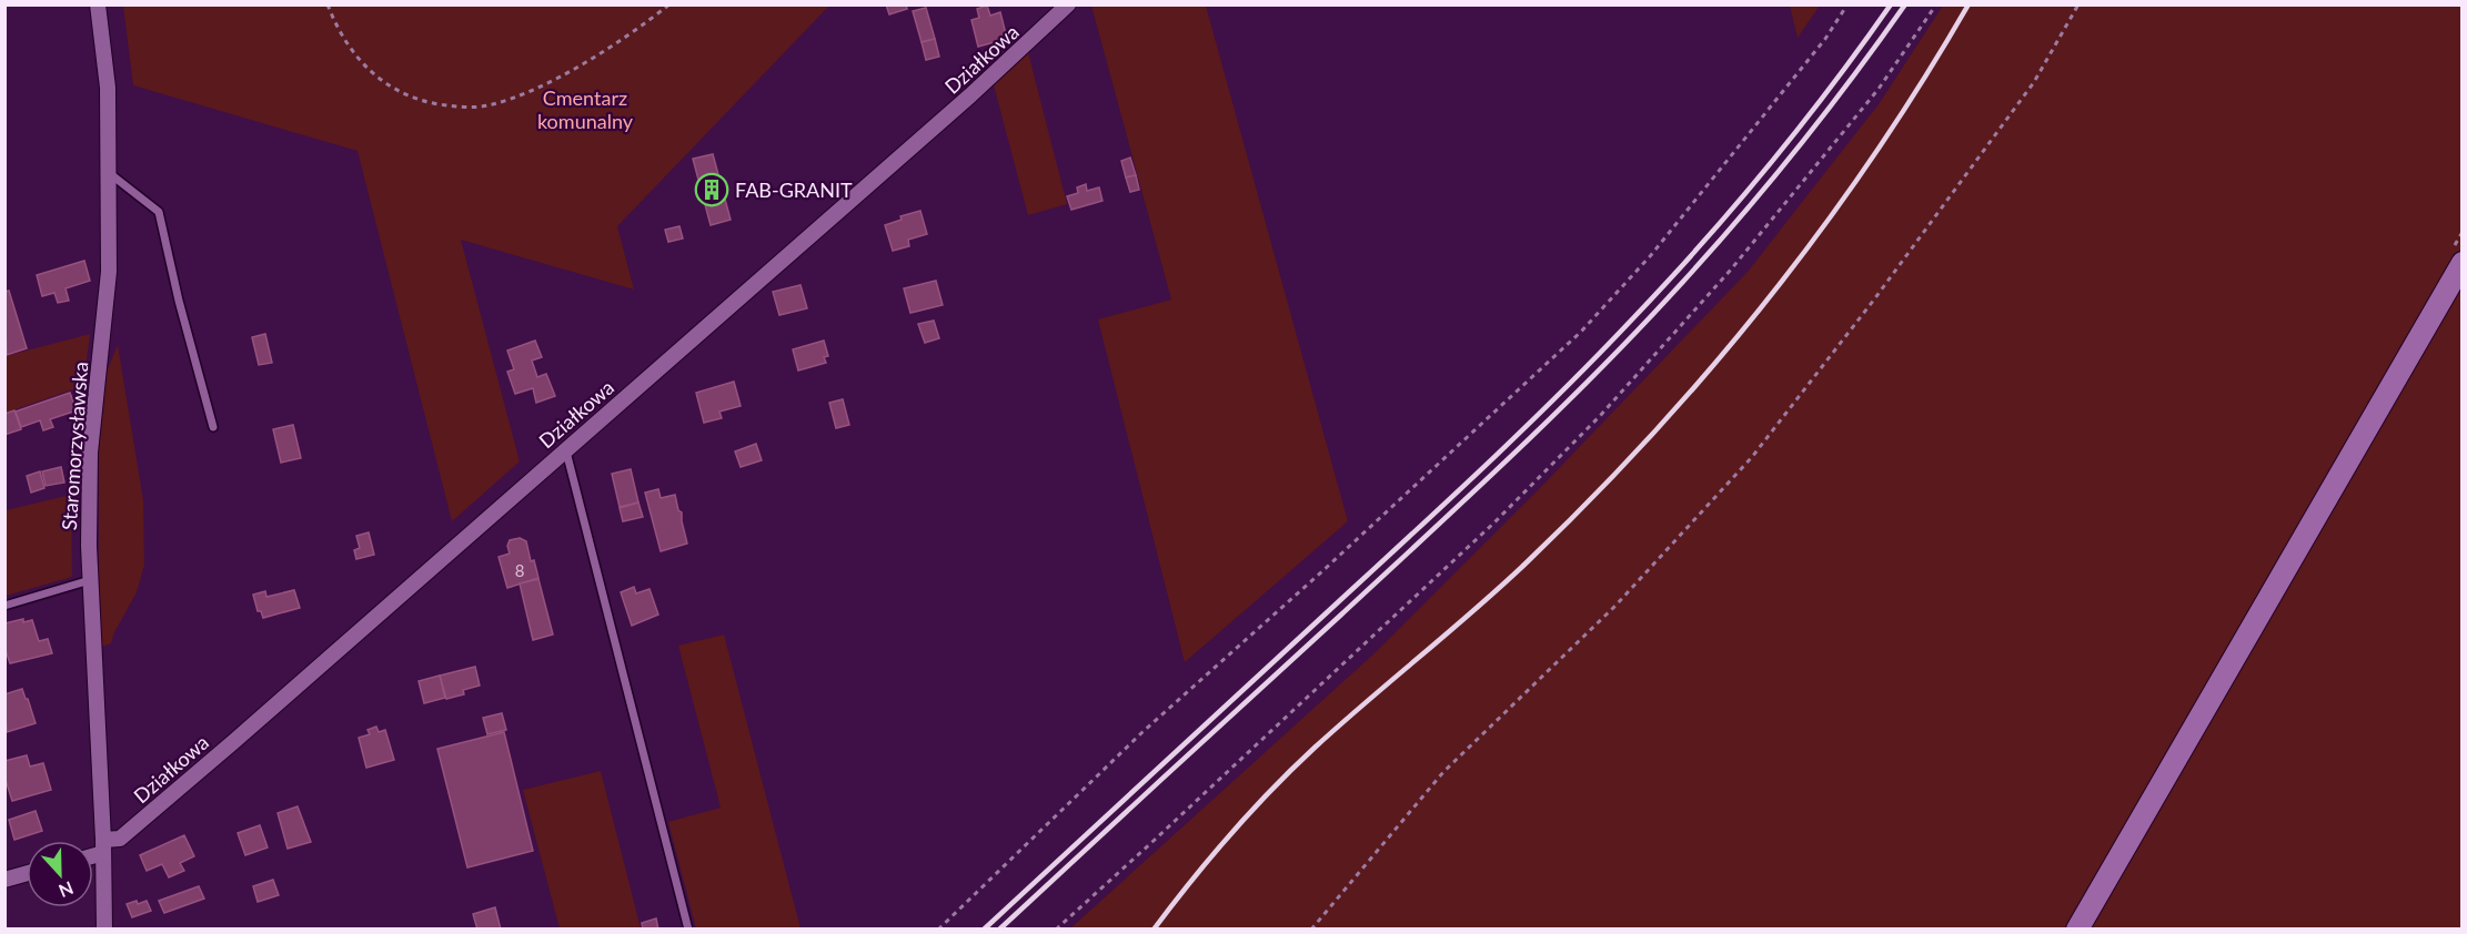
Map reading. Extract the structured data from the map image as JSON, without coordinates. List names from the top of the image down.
{
  "streets": {
    "street": ["Działkowa", "Staromorzysławska"]
  },
  "crossings": [
    ["Działkowa", "Staromorzysławska"]
  ],
  "parks": ["Cmentarz komunalny"],
  "places": {
    "building": ["FAB-GRANIT"]
  },
  "house_numbers": ["8"],
  "north": "bottom"
}
